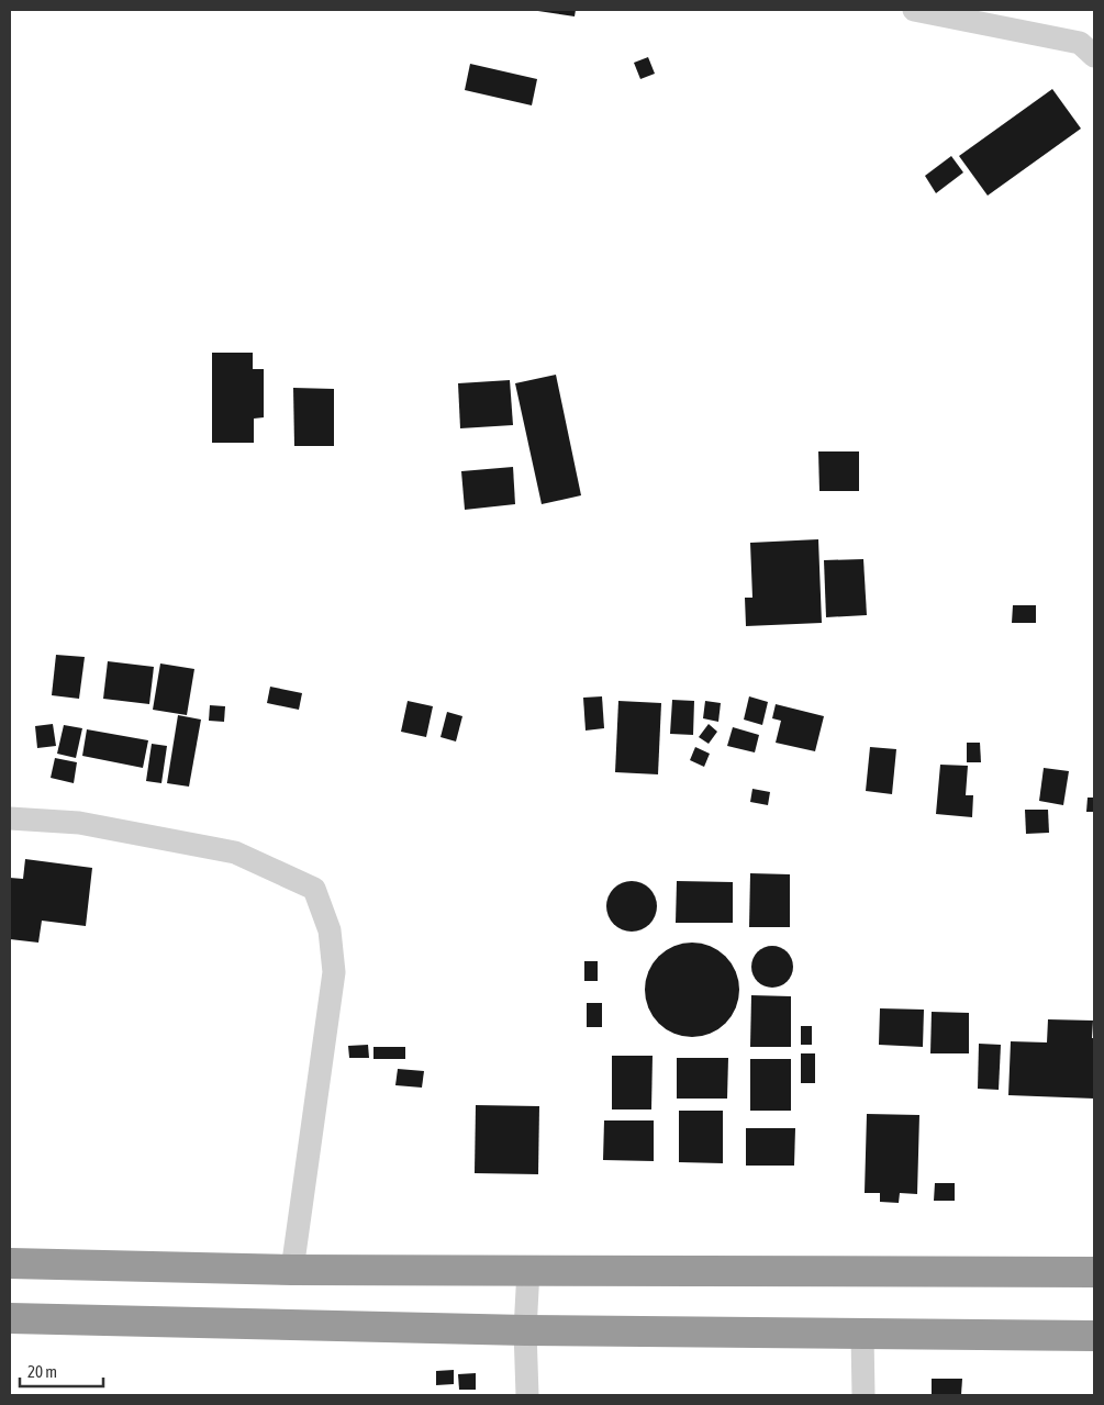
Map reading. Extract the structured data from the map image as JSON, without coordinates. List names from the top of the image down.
{
  "scale_bar": "20 m"
}
